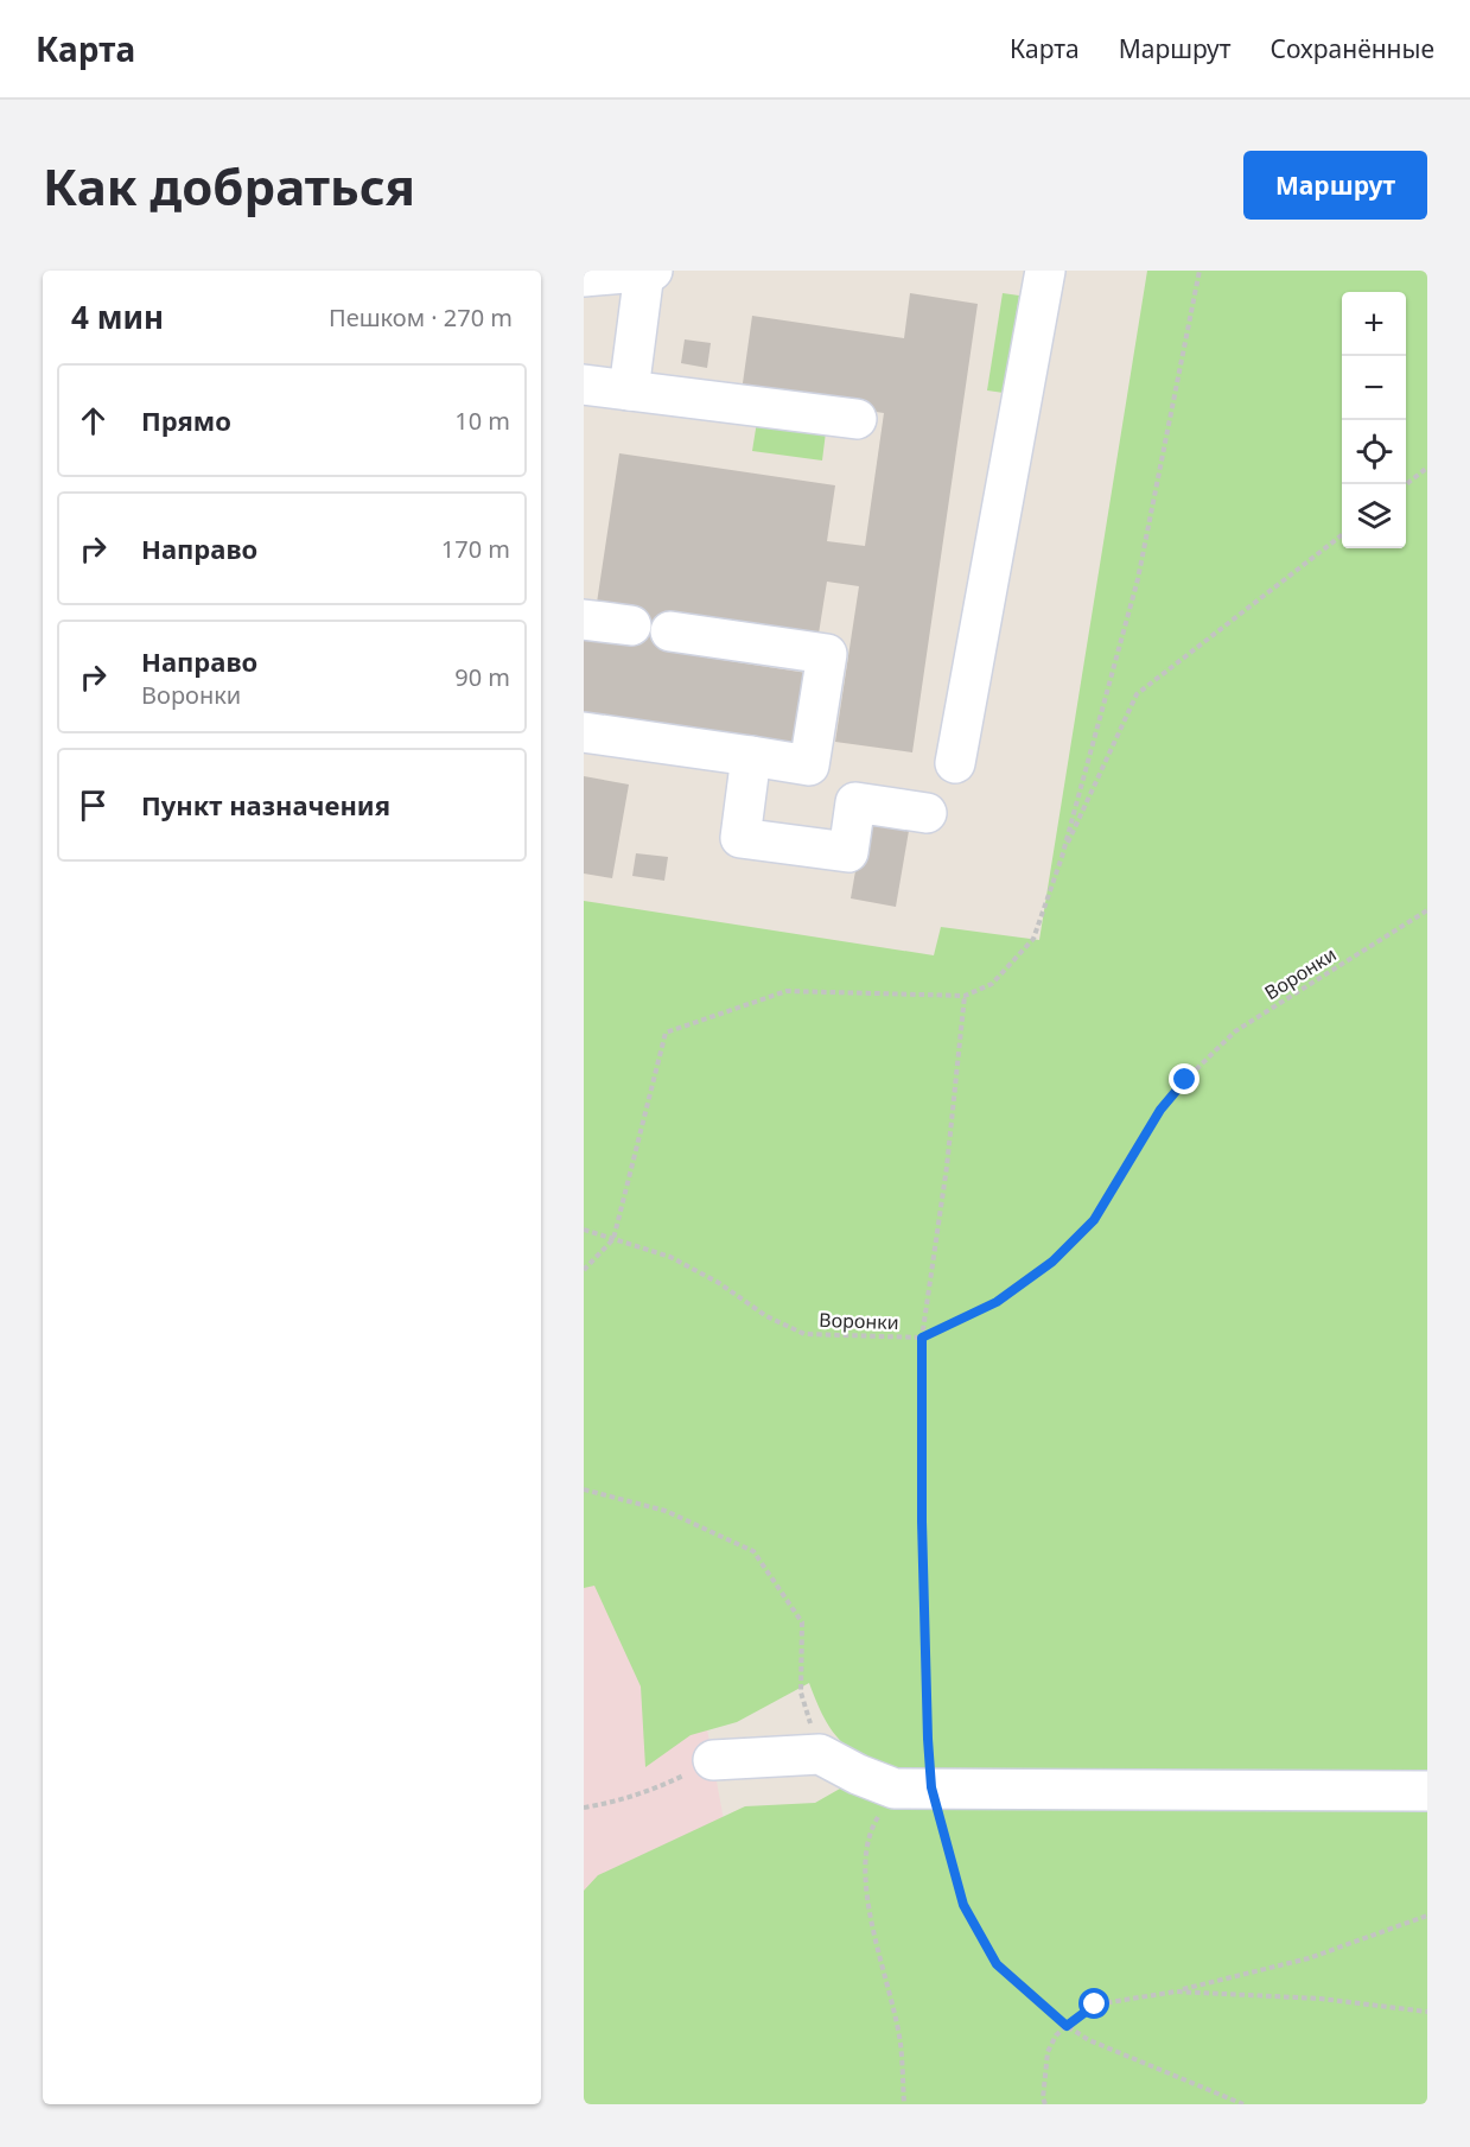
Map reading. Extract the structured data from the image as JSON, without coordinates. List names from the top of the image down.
{
  "streets": {
    "path": ["Воронки"]
  },
  "page": {
    "header": "Карта",
    "nav": ["Карта", "Маршрут", "Сохранённые"],
    "buttons": "Маршрут",
    "title": "Как добраться",
    "heading": ["4 мин", "Пешком · 270 m"],
    "map_buttons": ["+", "−"],
    "list": [
      ["Прямо", "10 m"],
      ["Направо", "170 m"],
      ["Направо", "Воронки", "90 m"],
      "Пункт назначения"
    ]
  }
}
